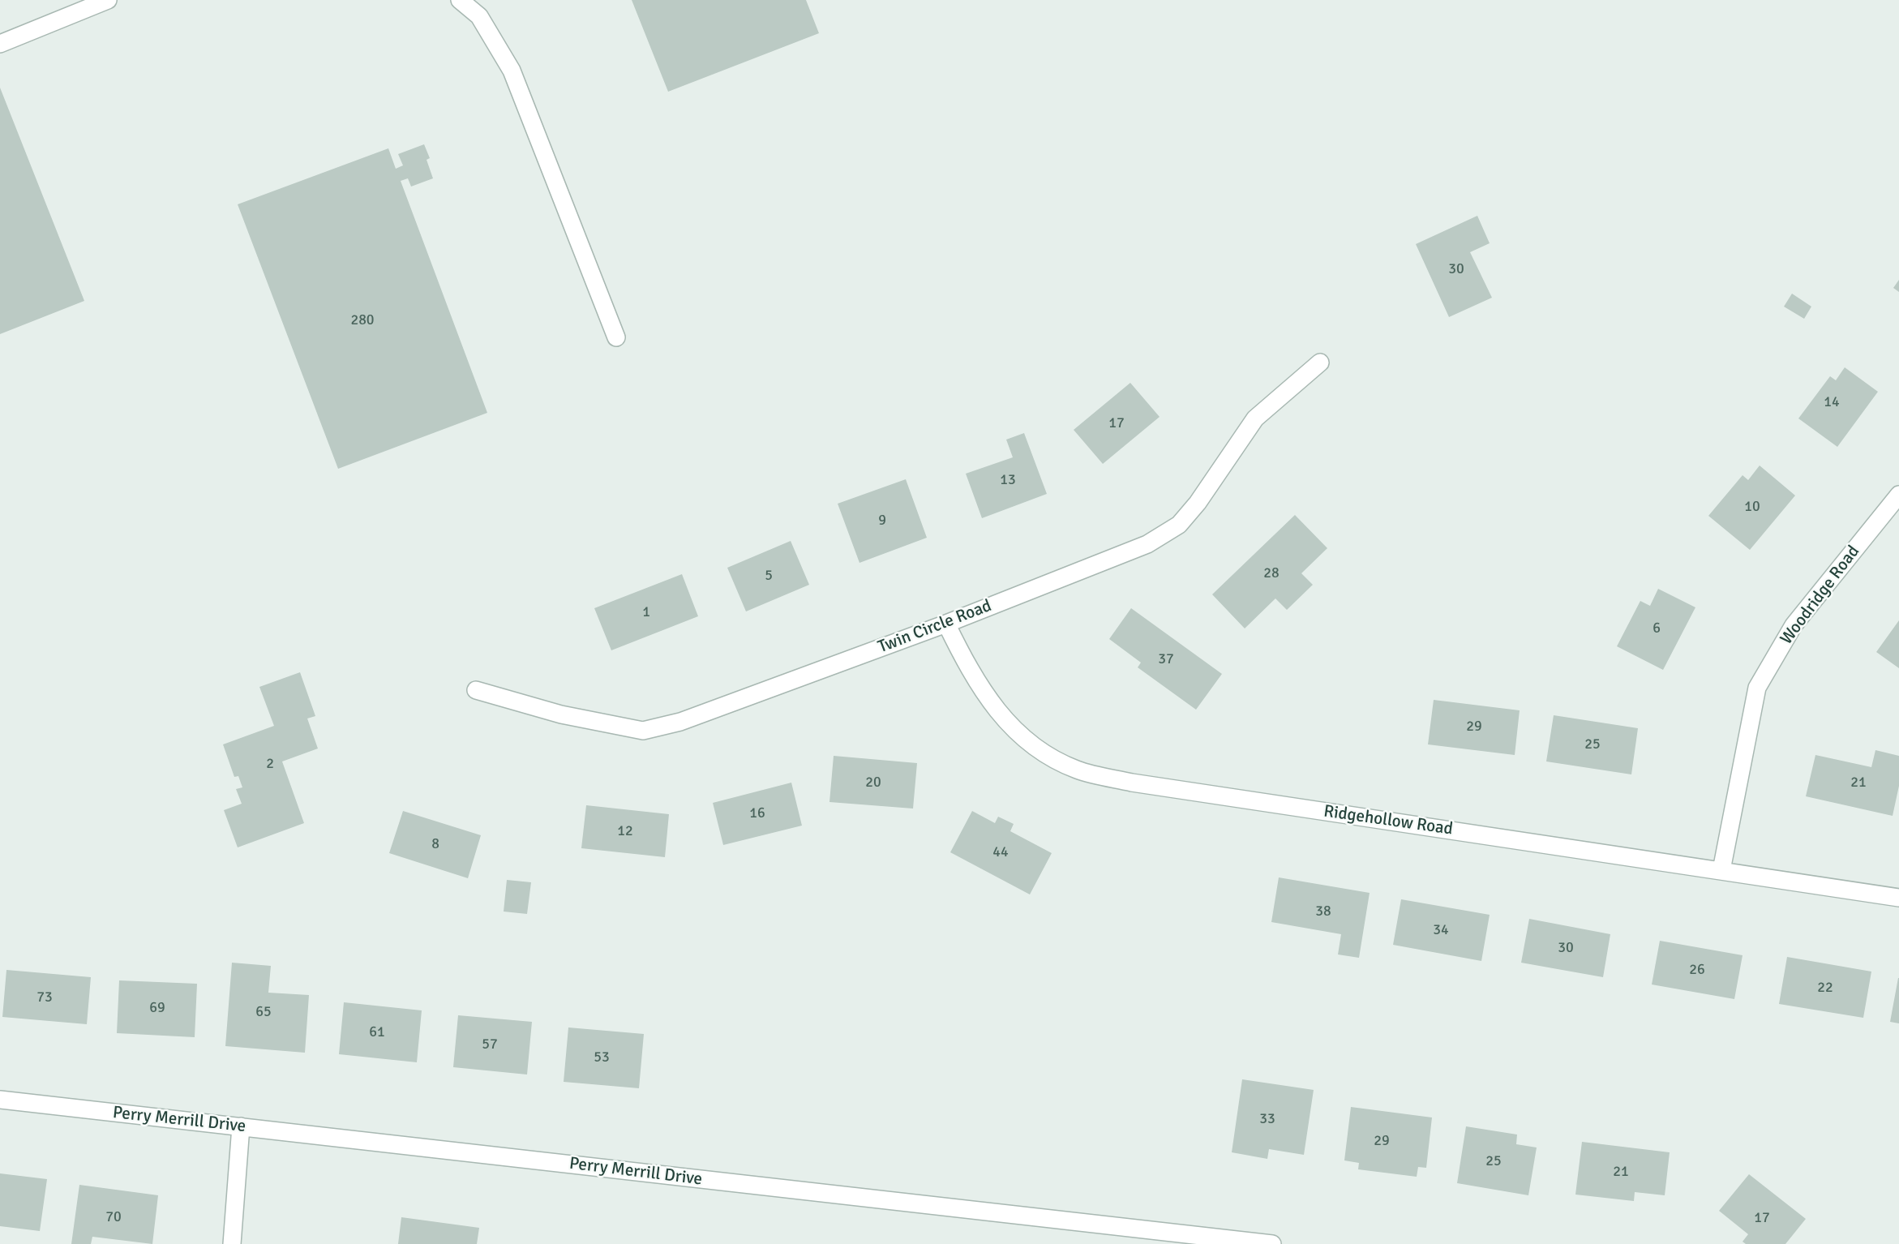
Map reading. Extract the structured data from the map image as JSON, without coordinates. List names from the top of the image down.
{
  "streets": {
    "street": [
      "Woodridge Road",
      "Twin Circle Road",
      "Ridgehollow Road",
      "Perry Merrill Drive"
    ]
  },
  "crossings": [
    ["Woodridge Road", "Ridgehollow Road"],
    ["Twin Circle Road", "Ridgehollow Road"]
  ],
  "house_numbers": [
    "30",
    "280",
    "14",
    "17",
    "13",
    "10",
    "9",
    "28",
    "5",
    "1",
    "6",
    "37",
    "29",
    "25",
    "2",
    "20",
    "21",
    "16",
    "12",
    "8",
    "44",
    "38",
    "34",
    "30",
    "26",
    "22",
    "73",
    "69",
    "65",
    "61",
    "57",
    "53",
    "33",
    "29",
    "25",
    "21",
    "70",
    "17"
  ]
}
